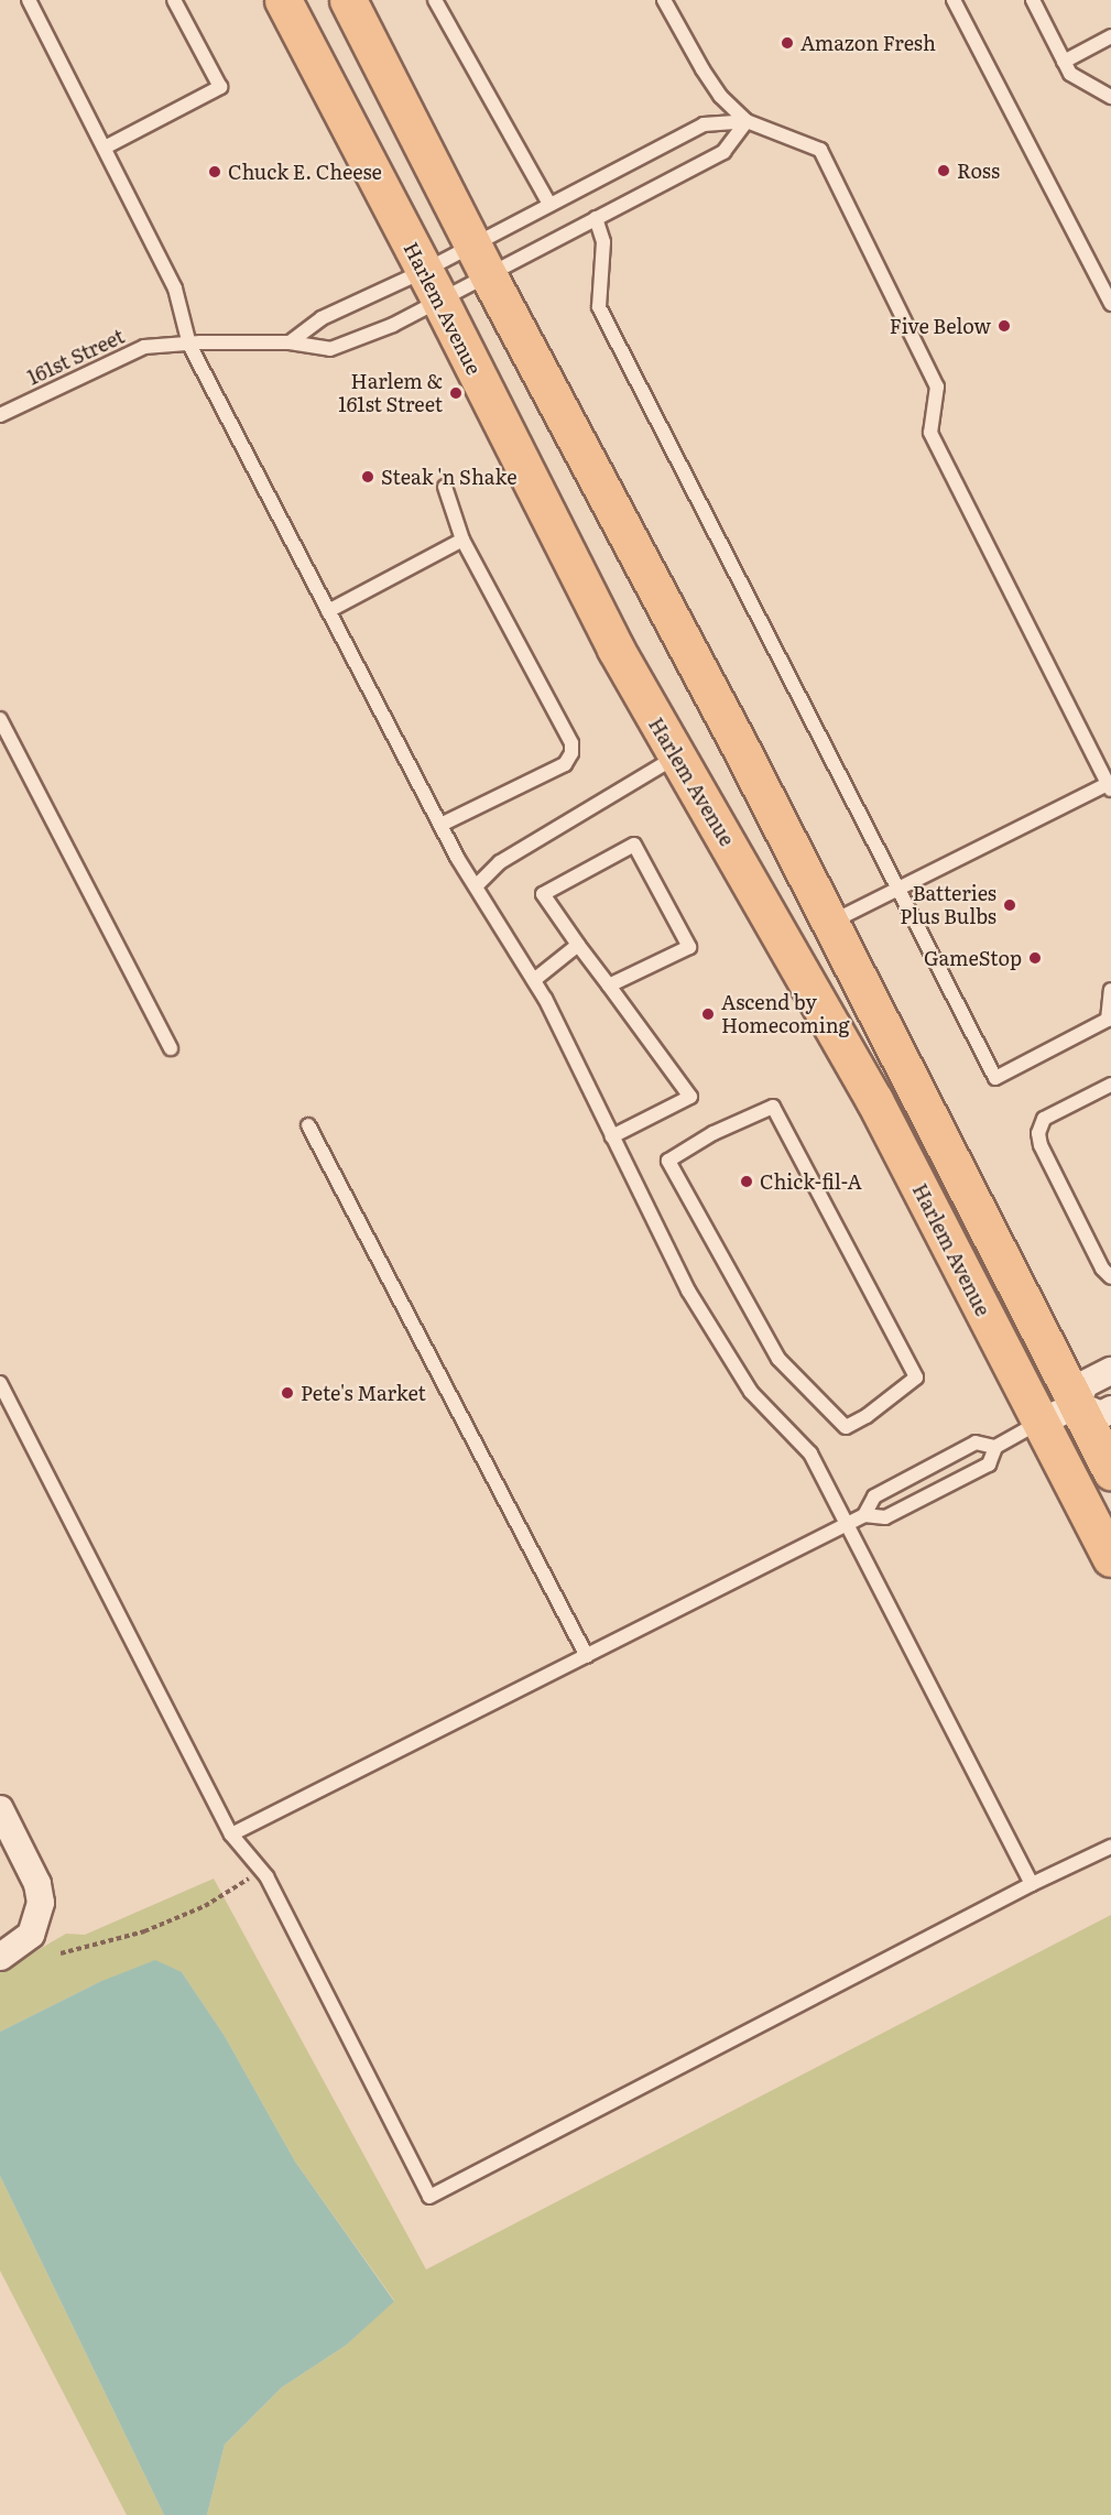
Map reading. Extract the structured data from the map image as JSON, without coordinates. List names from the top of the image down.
{
  "streets": {
    "main road": ["Harlem Avenue"],
    "lane": ["161st Street"]
  },
  "crossings": [
    ["Harlem Avenue", "161st Street"]
  ],
  "places": [
    "Amazon Fresh",
    "Ross",
    "Chuck E. Cheese",
    "Five Below",
    "Harlem & 161st Street",
    "Steak 'n Shake",
    "Batteries Plus Bulbs",
    "GameStop",
    "Ascend by Homecoming",
    "Chick-fil-A",
    "Pete's Market"
  ]
}
